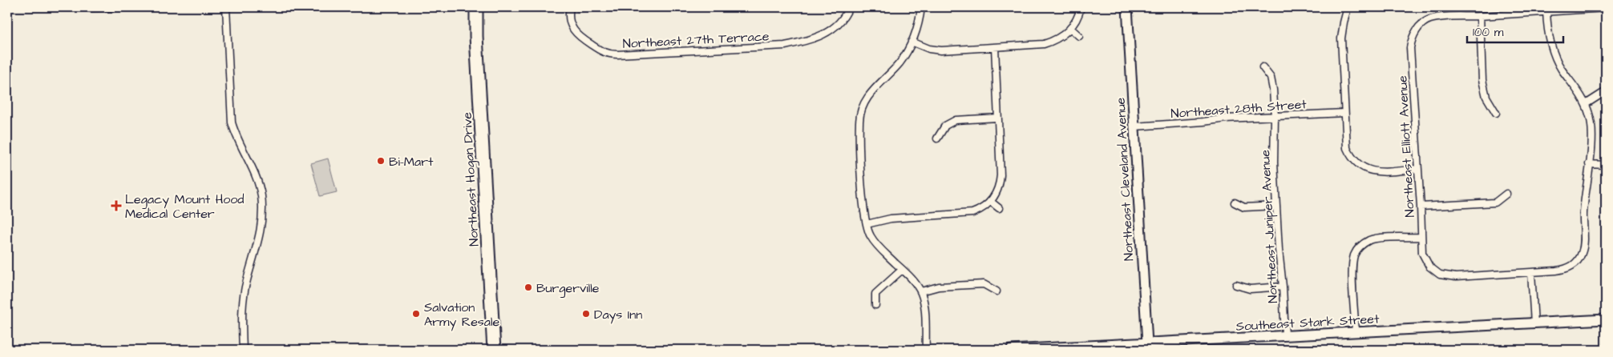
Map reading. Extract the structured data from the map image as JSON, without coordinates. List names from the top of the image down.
{
  "streets": {
    "highway": ["Northeast Hogan Drive"],
    "main road": ["Northeast Cleveland Avenue", "Southeast Stark Street"],
    "street": [
      "Northeast 27th Terrace",
      "Northeast 28th Street",
      "Northeast Elliott Avenue",
      "Northeast Juniper Avenue"
    ]
  },
  "crossings": [
    ["Northeast 28th Street", "Northeast Cleveland Avenue"],
    ["Northeast 28th Street", "Northeast Juniper Avenue"],
    ["Northeast Cleveland Avenue", "Southeast Stark Street"],
    ["Northeast Juniper Avenue", "Southeast Stark Street"]
  ],
  "places": {
    "other": [
      "Bi-Mart",
      "Burgerville",
      "Salvation Army Resale",
      "Days Inn"
    ],
    "health": ["Legacy Mount Hood Medical Center"]
  },
  "scale_bar": "100 m"
}
